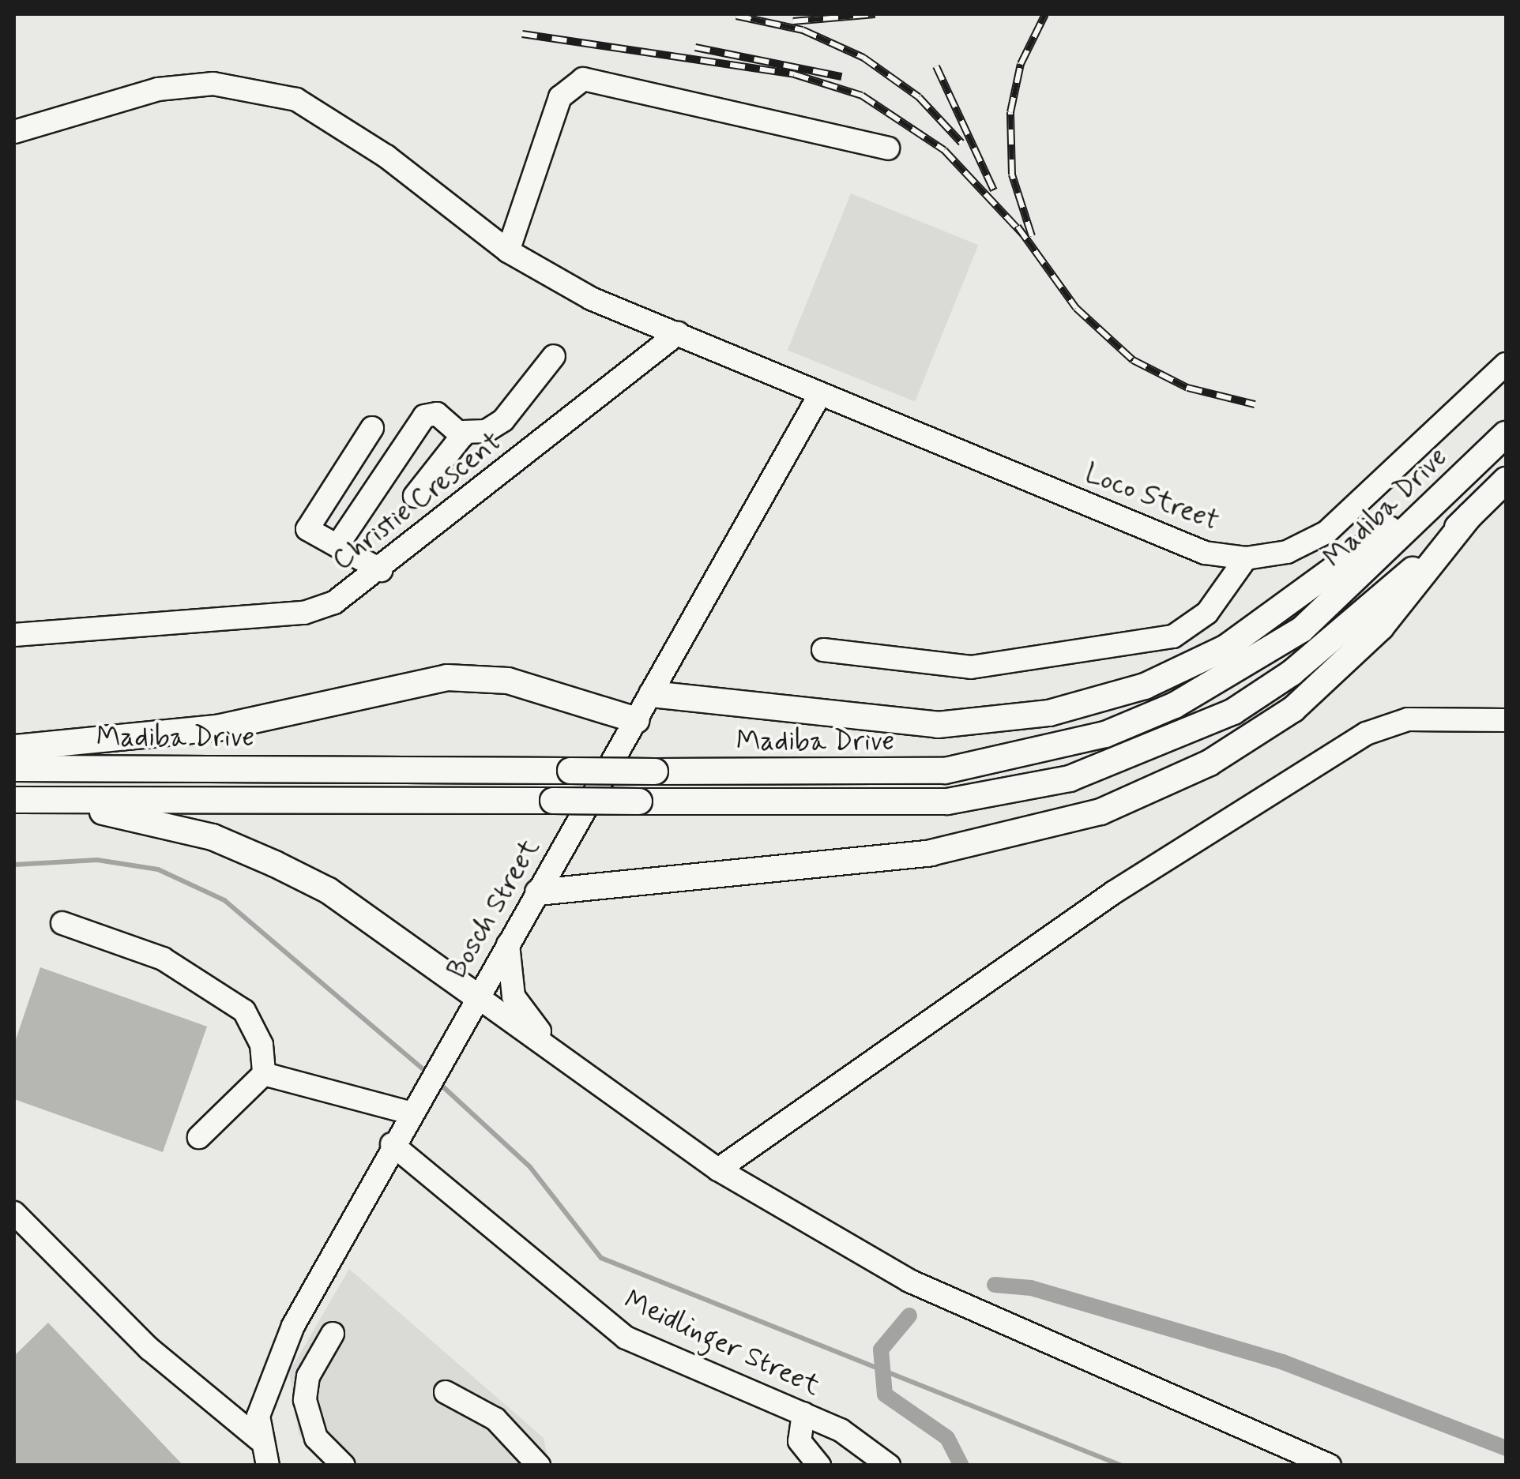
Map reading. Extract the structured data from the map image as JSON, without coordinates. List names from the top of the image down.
{
  "streets": {
    "main road": ["Madiba Drive"],
    "street": [
      "Loco Street",
      "Christie Crescent",
      "Bosch Street",
      "Meidlinger Street"
    ]
  },
  "crossings": [
    ["Loco Street", "Christie Crescent"],
    ["Loco Street", "Bosch Street"],
    ["Bosch Street", "Meidlinger Street"]
  ]
}
